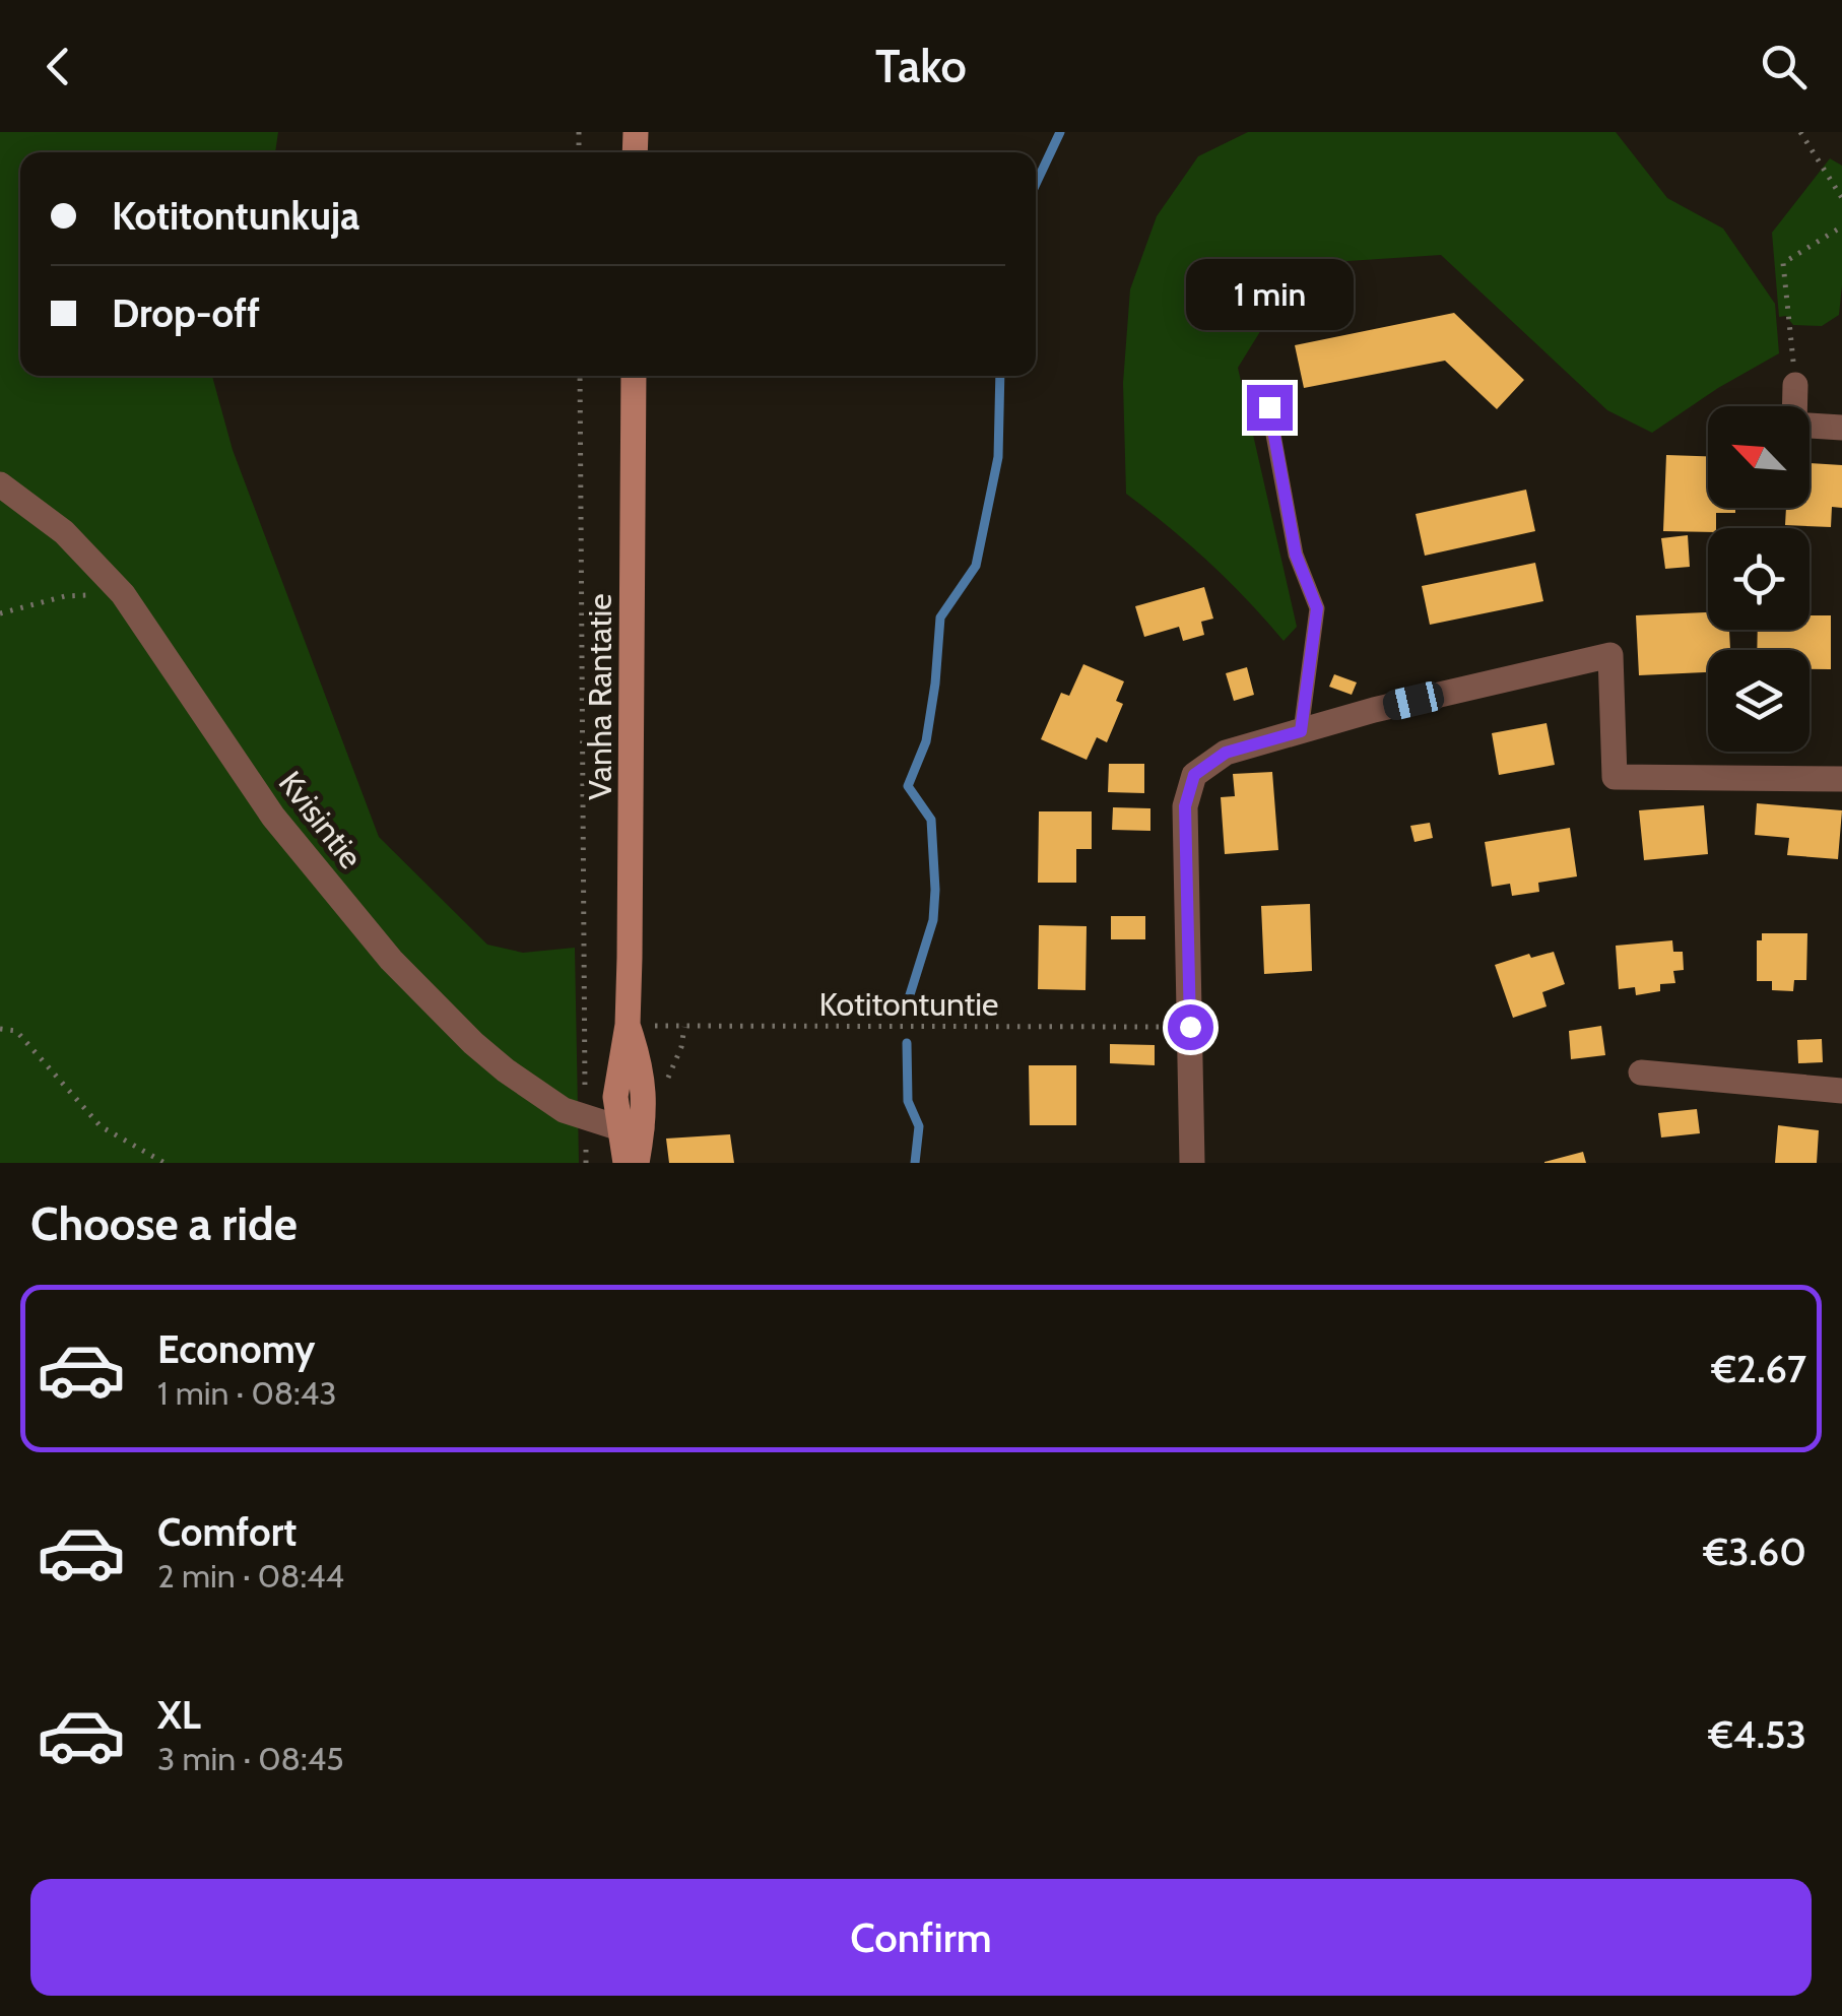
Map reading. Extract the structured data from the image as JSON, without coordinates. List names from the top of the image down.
{
  "streets": {
    "main road": ["Vanha Rantatie"],
    "street": ["Kvisintie"],
    "path": ["Kotitontuntie"]
  },
  "crossings": [
    ["Vanha Rantatie", "Kvisintie"],
    ["Vanha Rantatie", "Kotitontuntie"]
  ],
  "north": "top left",
  "page": {
    "header": "Tako",
    "banner": ["Kotitontunkuja", "Drop-off"],
    "bubble": "1 min",
    "heading": "Choose a ride",
    "list": [
      {
        "name": "Economy",
        "note": "1 min · 08:43",
        "value": "€2.67"
      },
      {
        "name": "Comfort",
        "note": "2 min · 08:44",
        "value": "€3.60"
      },
      {
        "name": "XL",
        "note": "3 min · 08:45",
        "value": "€4.53"
      }
    ],
    "buttons": "Confirm"
  }
}
